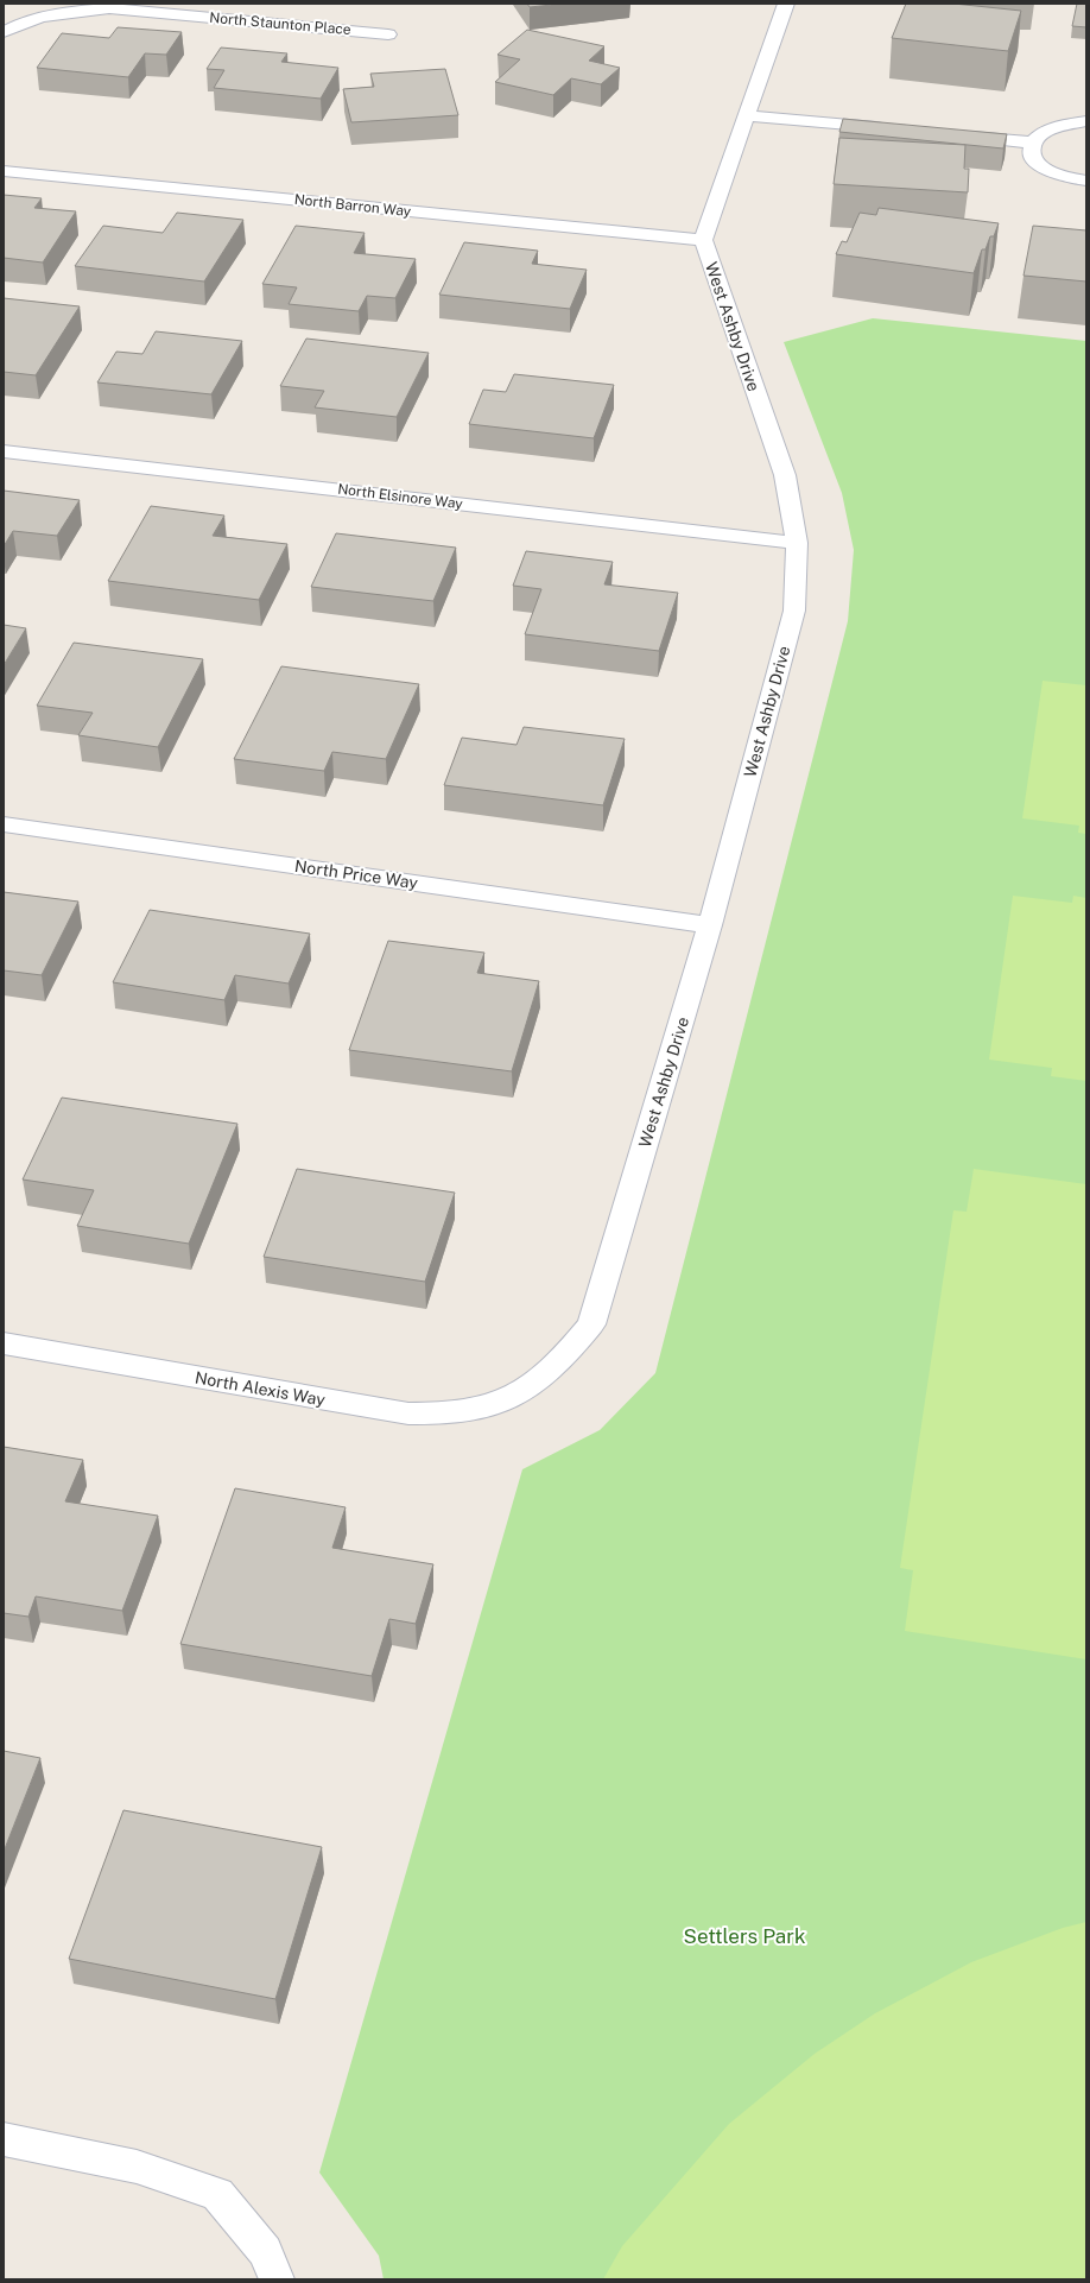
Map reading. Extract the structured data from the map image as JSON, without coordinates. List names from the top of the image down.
{
  "streets": {
    "street": [
      "North Staunton Place",
      "North Barron Way",
      "West Ashby Drive",
      "North Elsinore Way",
      "North Price Way",
      "North Alexis Way"
    ]
  },
  "crossings": [
    ["North Barron Way", "West Ashby Drive"],
    ["West Ashby Drive", "North Elsinore Way"],
    ["West Ashby Drive", "North Price Way"],
    ["West Ashby Drive", "North Alexis Way"]
  ],
  "parks": ["Settlers Park"]
}
